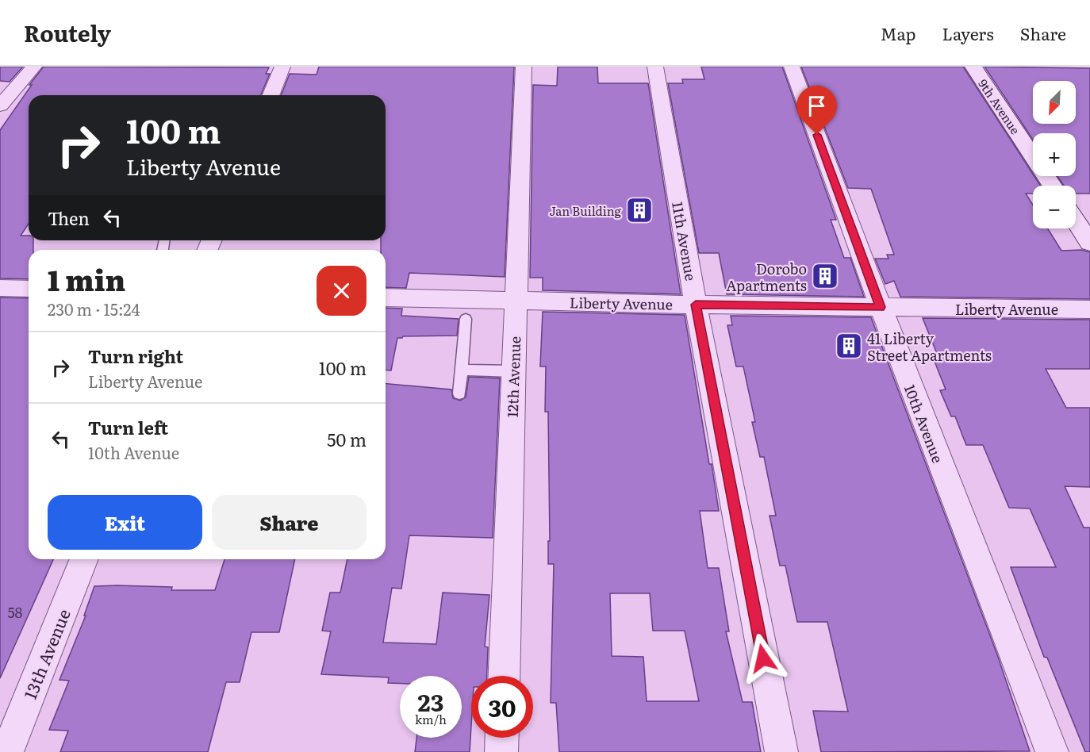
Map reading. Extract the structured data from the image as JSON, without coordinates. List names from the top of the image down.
{
  "streets": {
    "street": [
      "9th Avenue",
      "11th Avenue",
      "Liberty Avenue",
      "12th Avenue",
      "10th Avenue",
      "13th Avenue"
    ]
  },
  "crossings": [
    ["11th Avenue", "Liberty Avenue"],
    ["Liberty Avenue", "12th Avenue"],
    ["Liberty Avenue", "10th Avenue"]
  ],
  "places": {
    "building": ["Jan Building", "Dorobo Apartments", "41 Liberty Street Apartments"]
  },
  "house_numbers": ["58"],
  "north": "bottom left",
  "page": {
    "header": "Routely",
    "nav": ["Map", "Layers", "Share"],
    "map_buttons": ["+", "−"],
    "turn": ["100 m", "Liberty Avenue"],
    "then": "Then",
    "heading": ["1 min", "230 m · 15:24"],
    "list": [
      {
        "name": "Turn right",
        "note": "Liberty Avenue",
        "value": "100 m"
      },
      {
        "name": "Turn left",
        "note": "10th Avenue",
        "value": "50 m"
      }
    ],
    "buttons": ["Exit", "Share"],
    "speed": "23 km/h",
    "limit": "30"
  }
}
